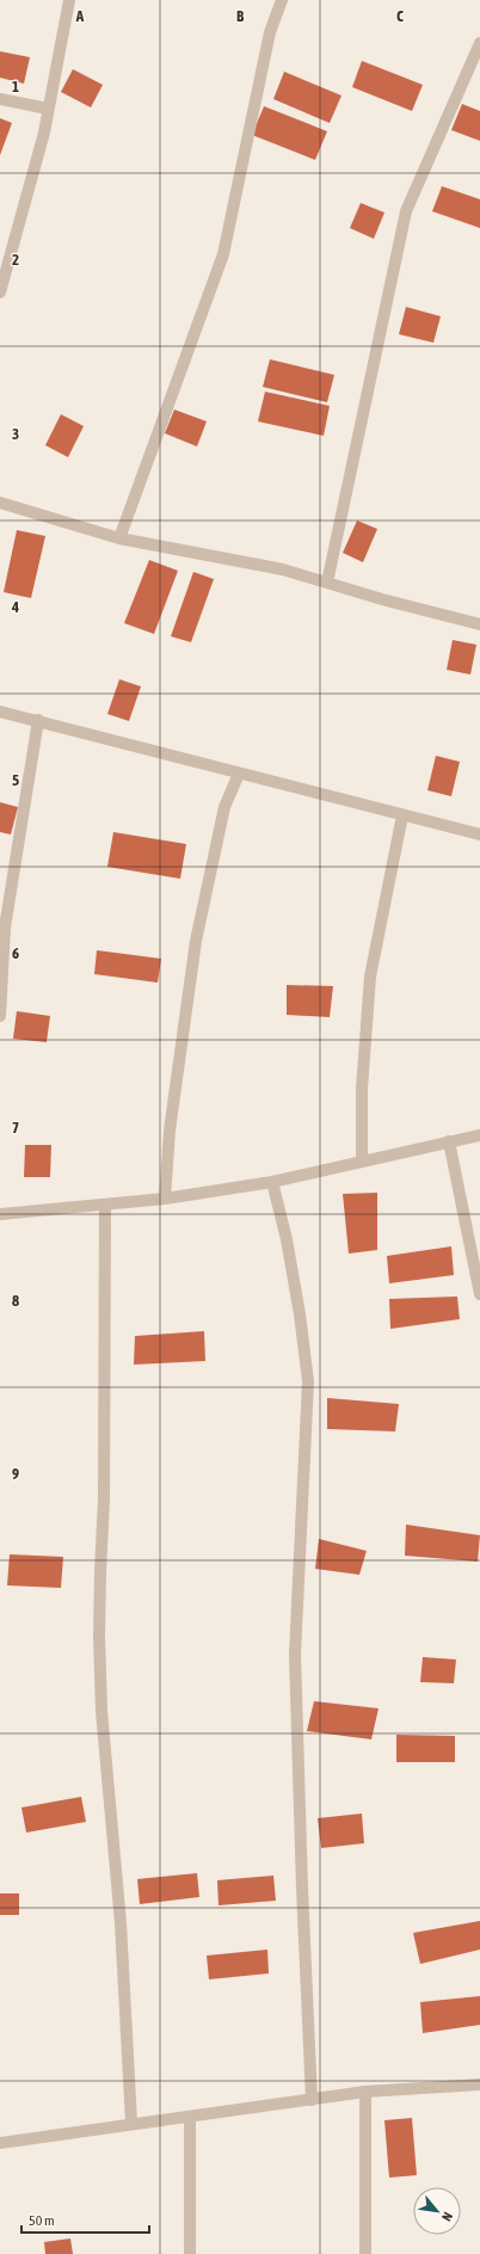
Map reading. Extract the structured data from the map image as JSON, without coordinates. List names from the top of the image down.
{
  "scale_bar": "50 m",
  "north": "bottom right",
  "grid": {
    "columns": ["A", "B", "C"],
    "rows": [
      "1",
      "2",
      "3",
      "4",
      "5",
      "6",
      "7",
      "8",
      "9"
    ]
  }
}
